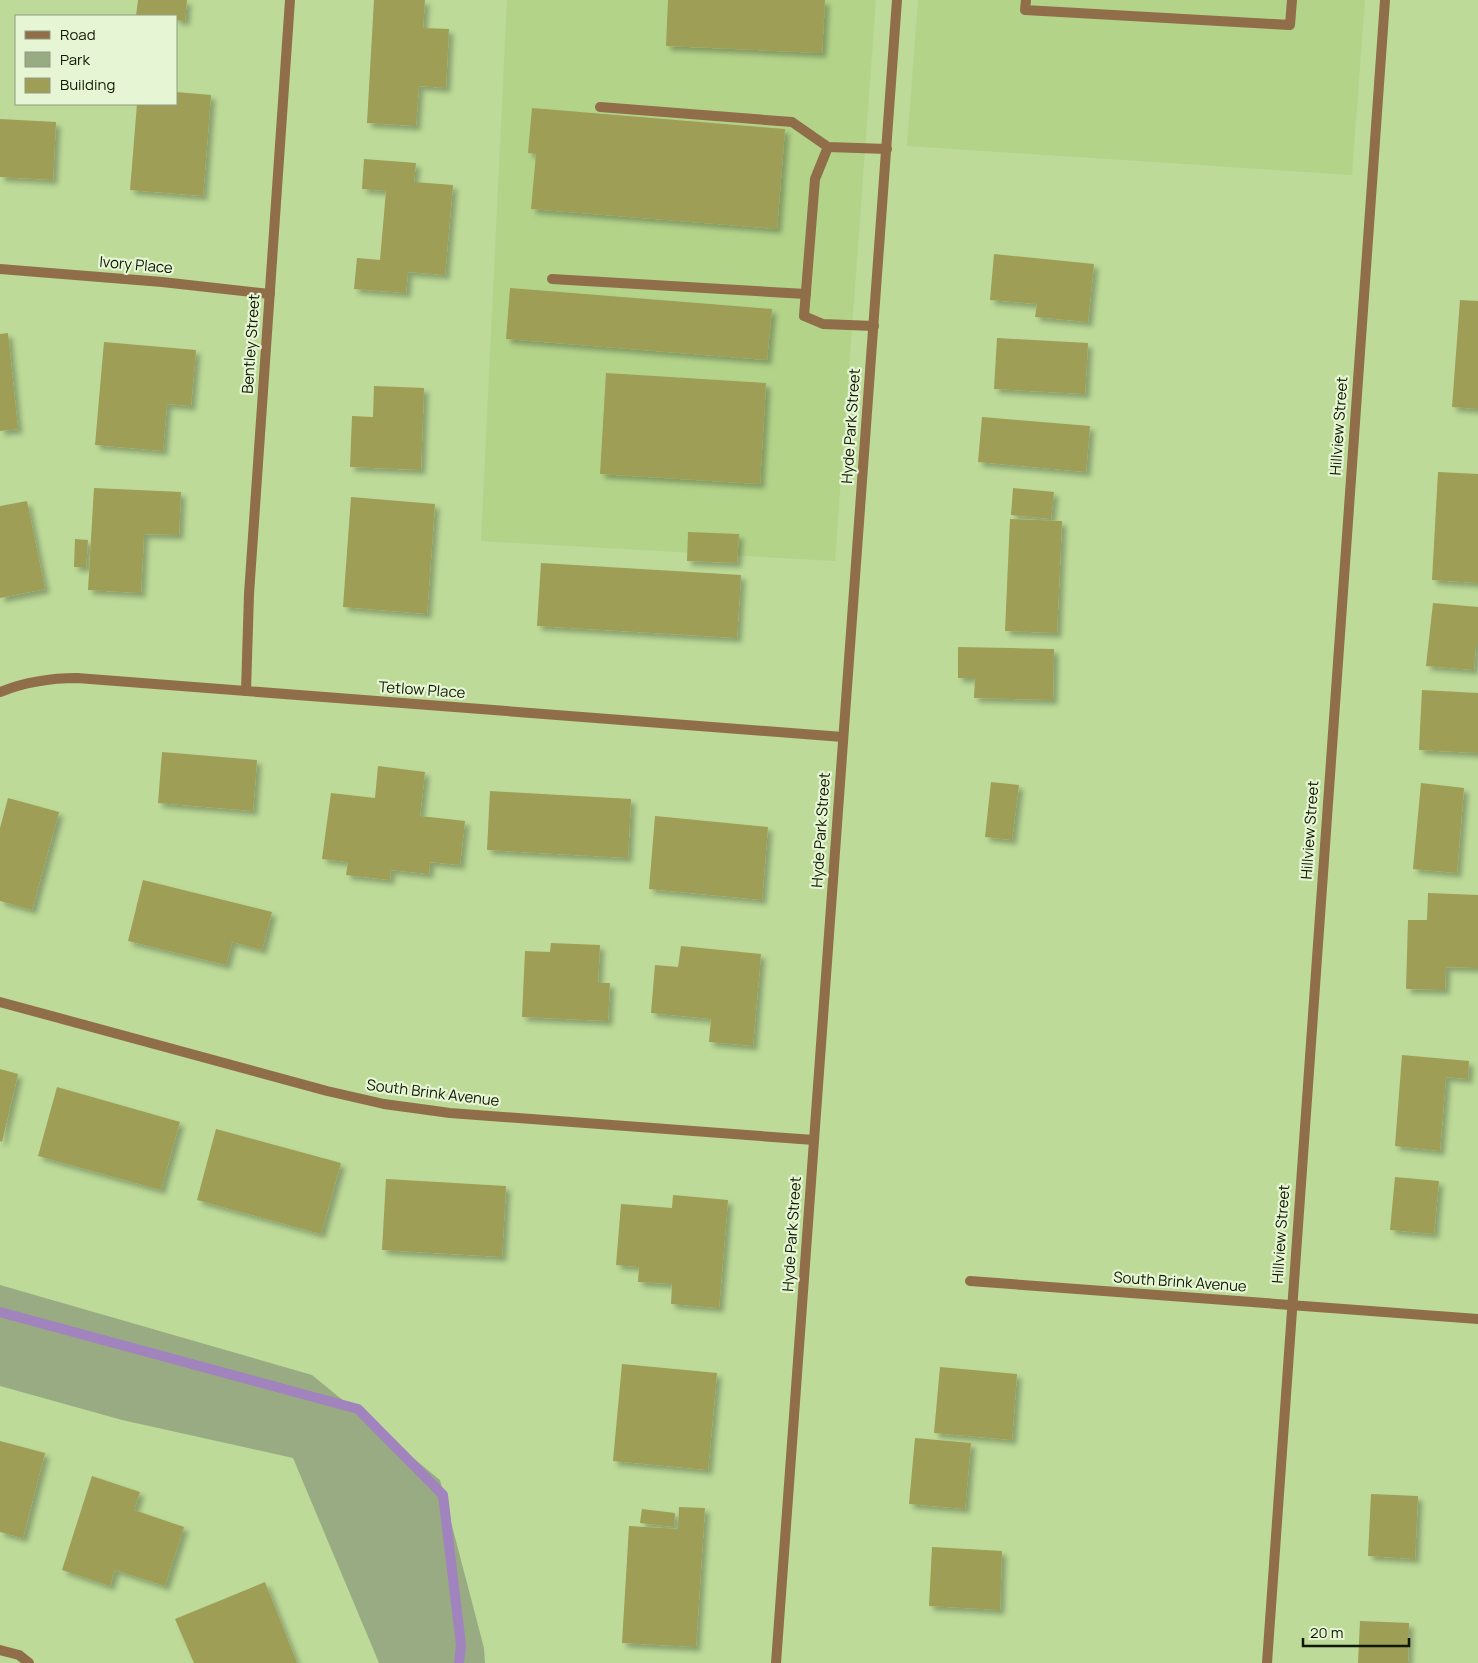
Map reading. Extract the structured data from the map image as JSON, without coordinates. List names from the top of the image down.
{
  "streets": {
    "street": [
      "Ivory Place",
      "Bentley Street",
      "Hyde Park Street",
      "Hillview Street",
      "Tetlow Place",
      "South Brink Avenue"
    ]
  },
  "crossings": [
    ["Ivory Place", "Bentley Street"],
    ["Bentley Street", "Tetlow Place"],
    ["Hyde Park Street", "Tetlow Place"],
    ["Hyde Park Street", "South Brink Avenue"],
    ["Hillview Street", "South Brink Avenue"]
  ],
  "legend": ["Road", "Park", "Building"],
  "scale_bar": "20 m"
}
